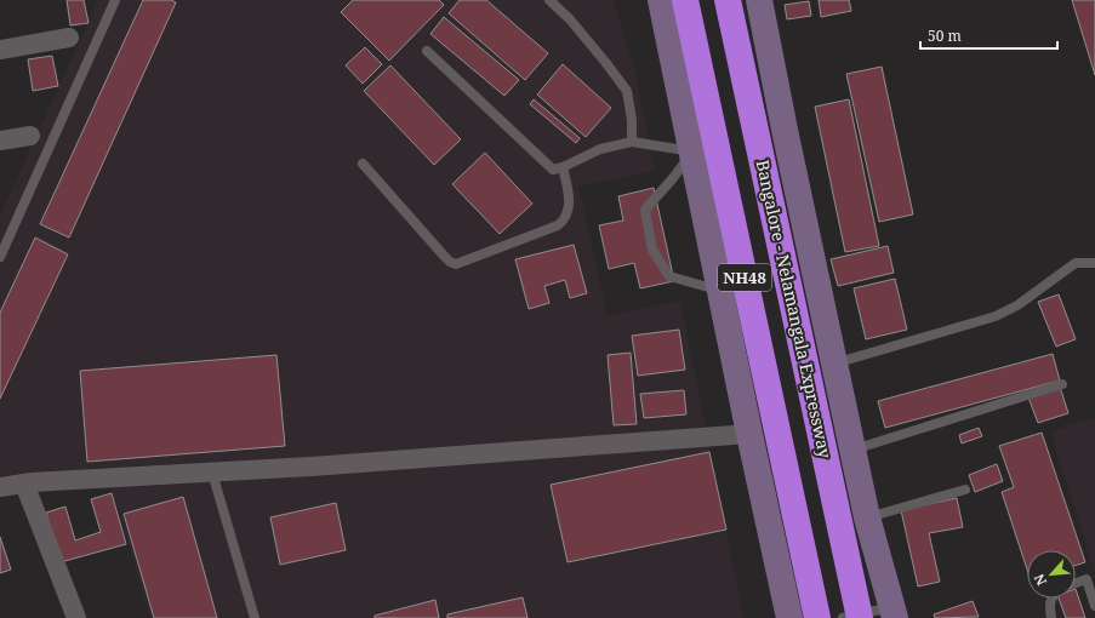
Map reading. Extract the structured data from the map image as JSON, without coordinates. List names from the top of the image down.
{
  "streets": {
    "highway": ["NH48", "Bangalore - Nelamangala Expressway"]
  },
  "scale_bar": "50 m",
  "north": "bottom left"
}
